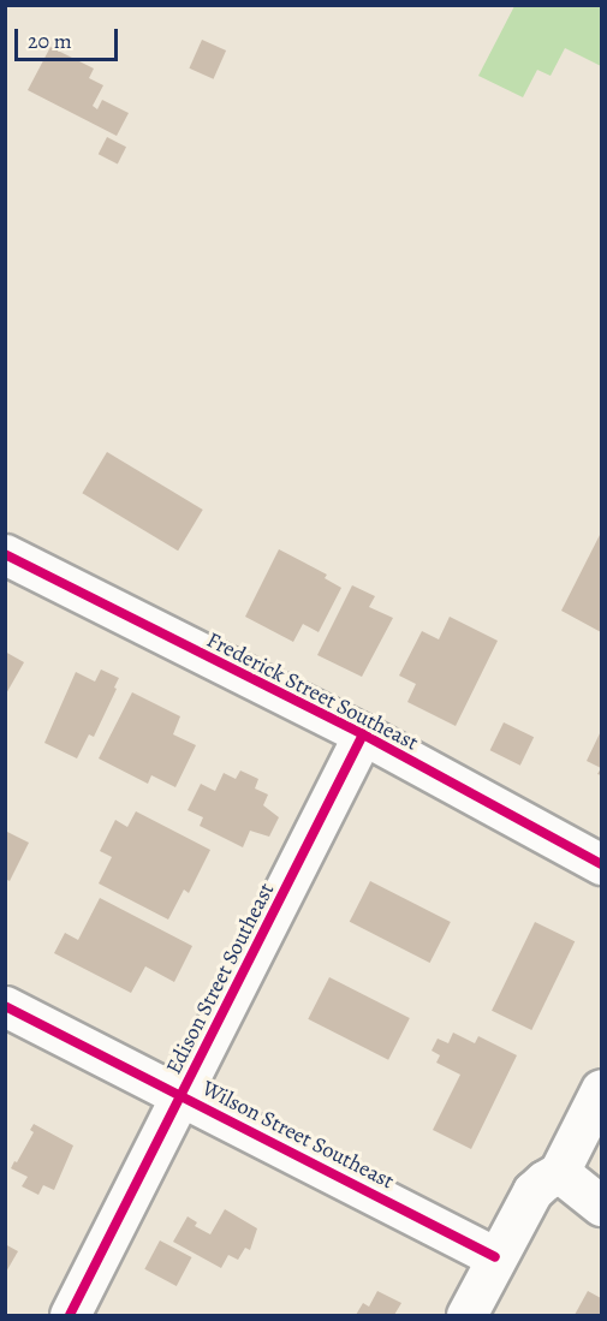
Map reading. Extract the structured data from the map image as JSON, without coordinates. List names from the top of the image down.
{
  "streets": {
    "street": ["Frederick Street Southeast", "Edison Street Southeast", "Wilson Street Southeast"]
  },
  "crossings": [
    ["Frederick Street Southeast", "Edison Street Southeast"],
    ["Edison Street Southeast", "Wilson Street Southeast"]
  ],
  "scale_bar": "20 m"
}
